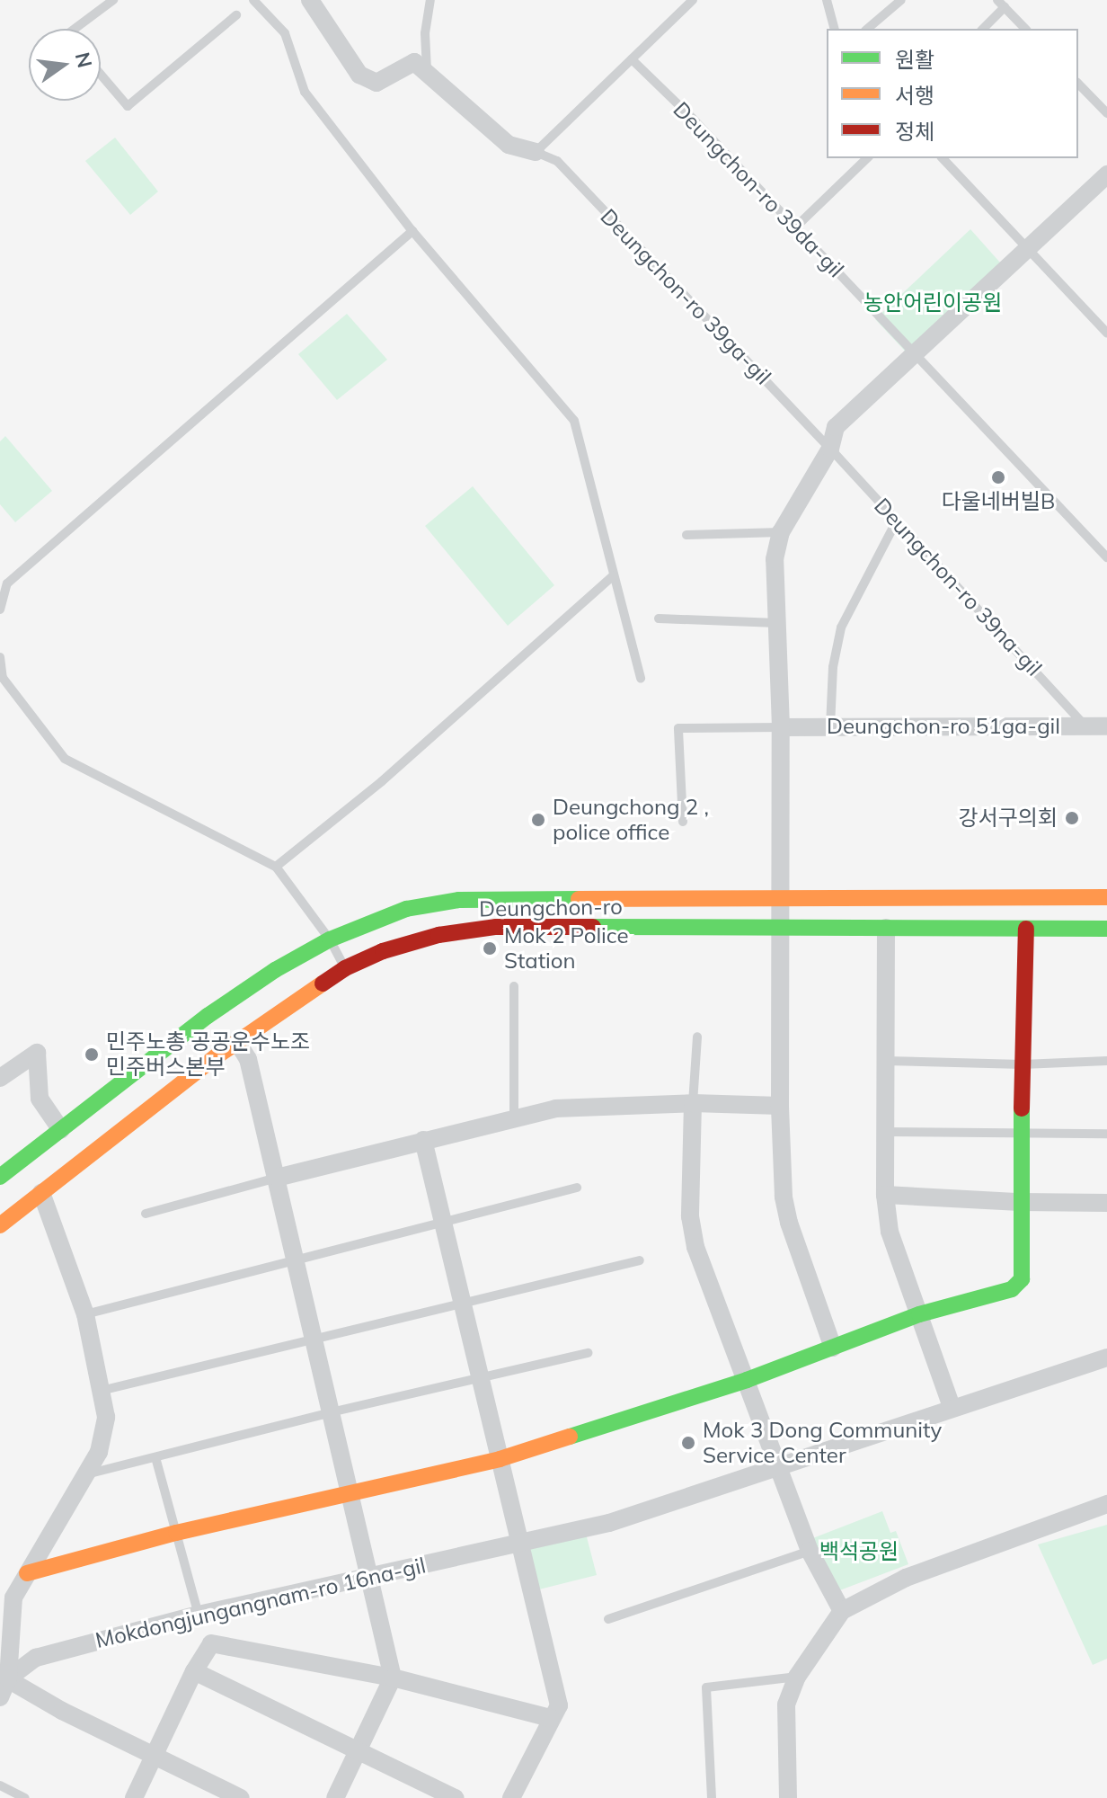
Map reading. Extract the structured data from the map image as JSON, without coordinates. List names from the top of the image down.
{
  "streets": {
    "main road": ["Deungchon-ro"],
    "street": ["Deungchon-ro 39ga-gil", "Deungchon-ro 51ga-gil", "Mokdongjungangnam-ro 16na-gil"],
    "lane": ["Deungchon-ro 39da-gil", "Deungchon-ro 39na-gil"]
  },
  "crossings": [
    ["Deungchon-ro 39ga-gil", "Deungchon-ro 39na-gil"],
    ["Deungchon-ro 39na-gil", "Deungchon-ro 51ga-gil"]
  ],
  "parks": ["농안어린이공원", "백석공원"],
  "places": [
    "다울네버빌B",
    "강서구의회",
    "Deungchong 2 , police office",
    "Mok 2 Police Station",
    "민주노총 공공운수노조 민주버스본부",
    "Mok 3 Dong Community Service Center"
  ],
  "legend": ["원활", "서행", "정체"],
  "north": "right"
}
